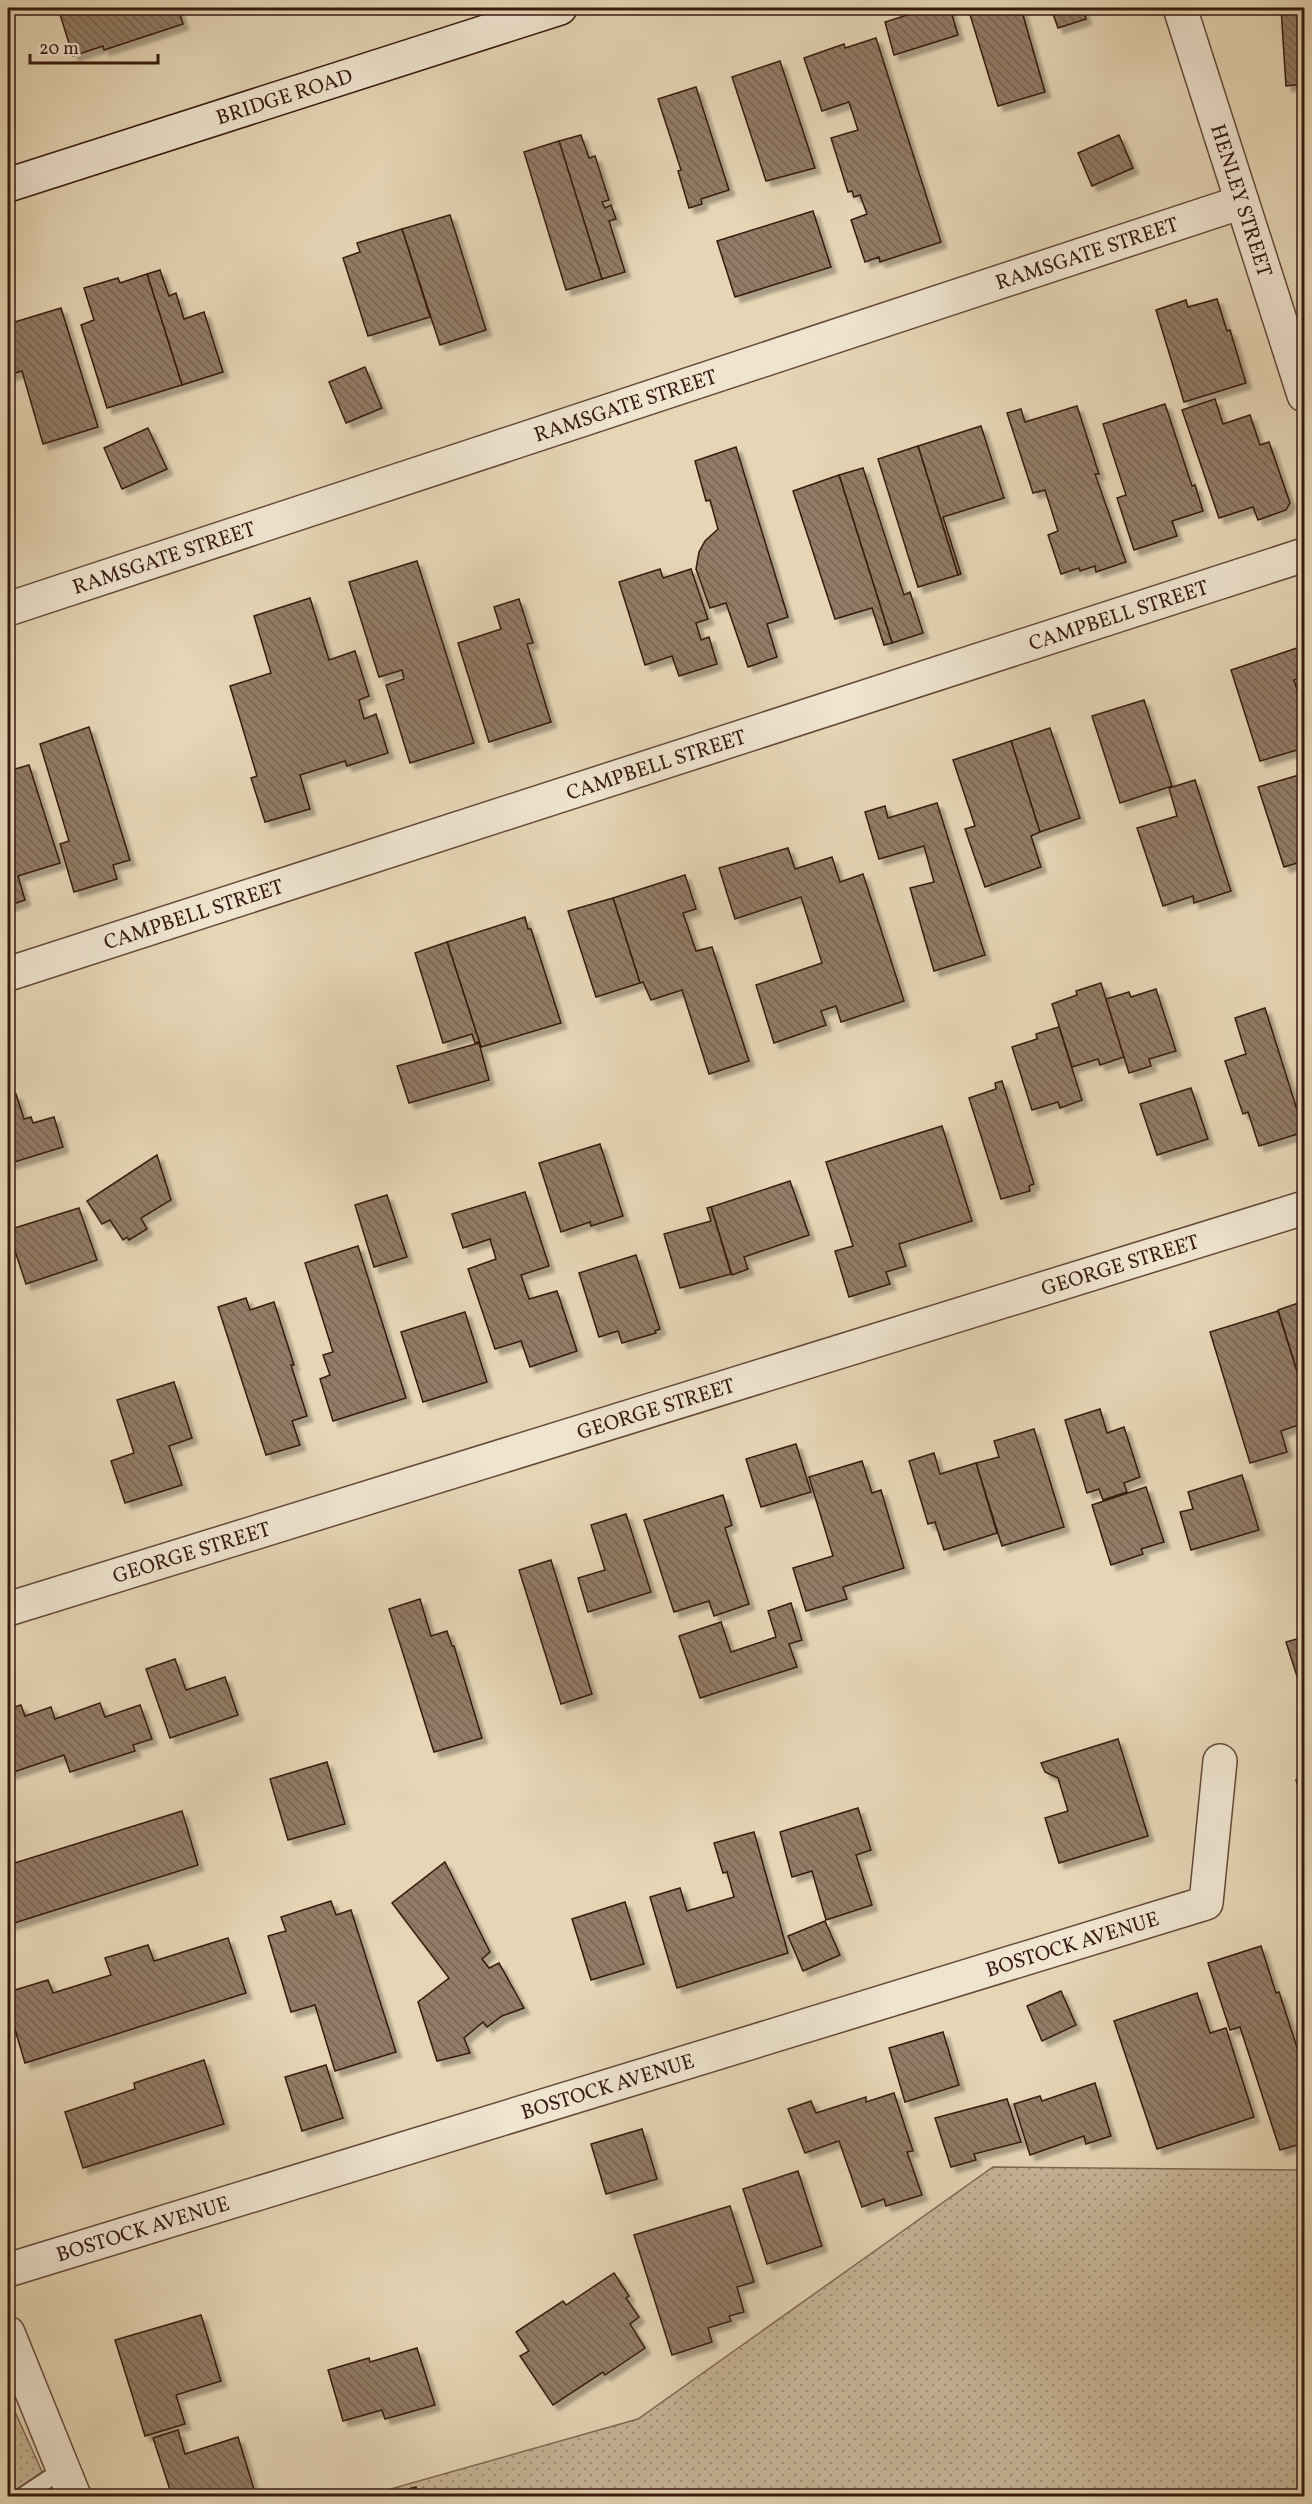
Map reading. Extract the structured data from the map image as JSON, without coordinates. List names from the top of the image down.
{
  "streets": {
    "street": [
      "BRIDGE ROAD",
      "HENLEY STREET",
      "RAMSGATE STREET",
      "CAMPBELL STREET",
      "GEORGE STREET",
      "BOSTOCK AVENUE"
    ]
  },
  "crossings": [
    ["HENLEY STREET", "RAMSGATE STREET"]
  ],
  "scale_bar": "20 m"
}
